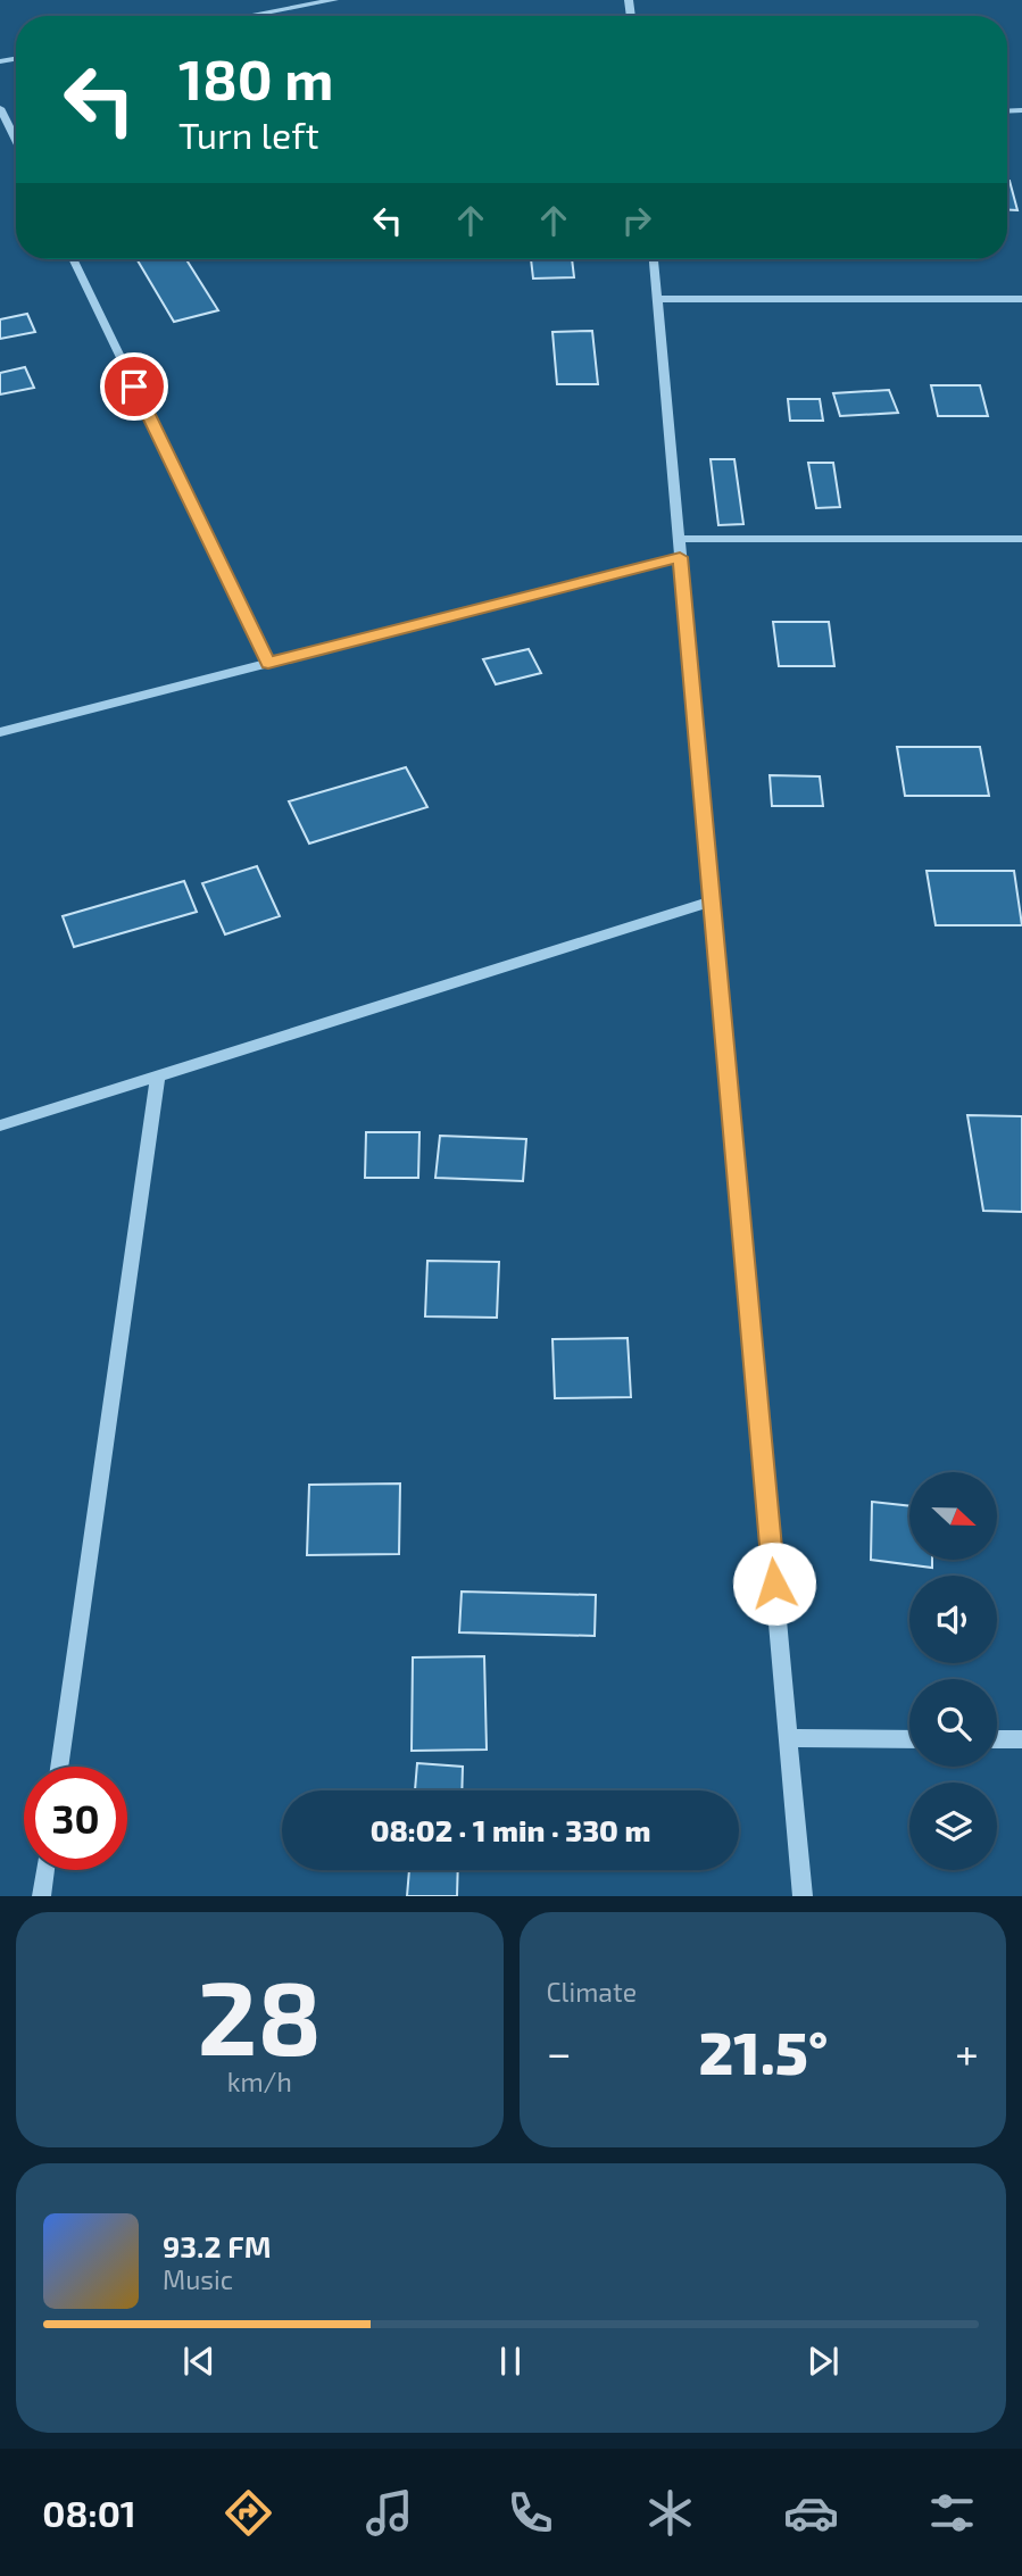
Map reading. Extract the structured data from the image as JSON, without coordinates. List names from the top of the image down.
{
  "north": "right",
  "page": {
    "turn": ["180 m", "Turn left"],
    "limit": "30",
    "trip": "08:02 · 1 min · 330 m",
    "tile": [
      ["28", "km/h"],
      "Climate"
    ],
    "heat": ["−", "21.5°", "+"],
    "song": ["93.2 FM", "Music"],
    "tabs": "08:01"
  }
}
